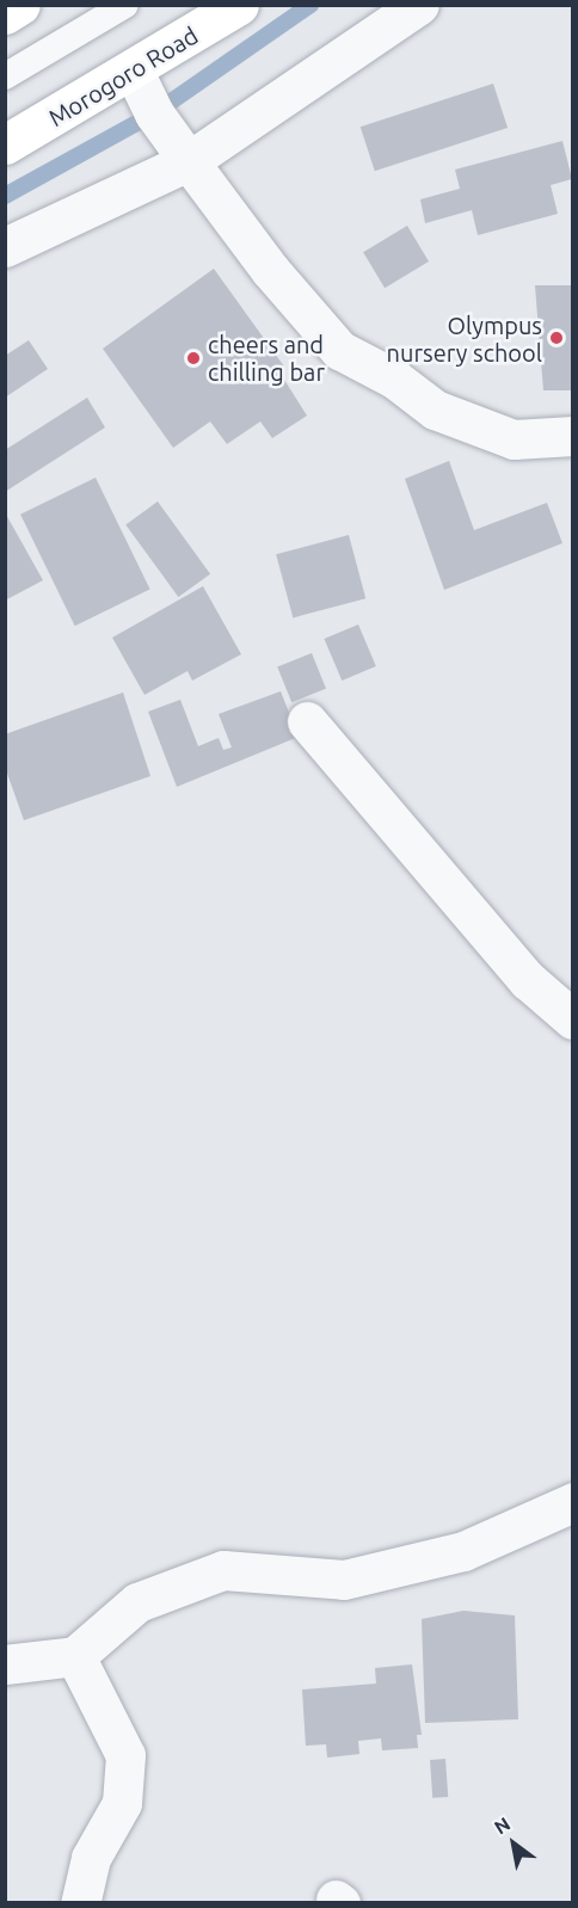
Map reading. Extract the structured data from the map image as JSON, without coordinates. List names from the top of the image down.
{
  "streets": {
    "highway": ["Morogoro Road"]
  },
  "places": ["Olympus nursery school", "cheers and chilling bar"],
  "north": "top left"
}
